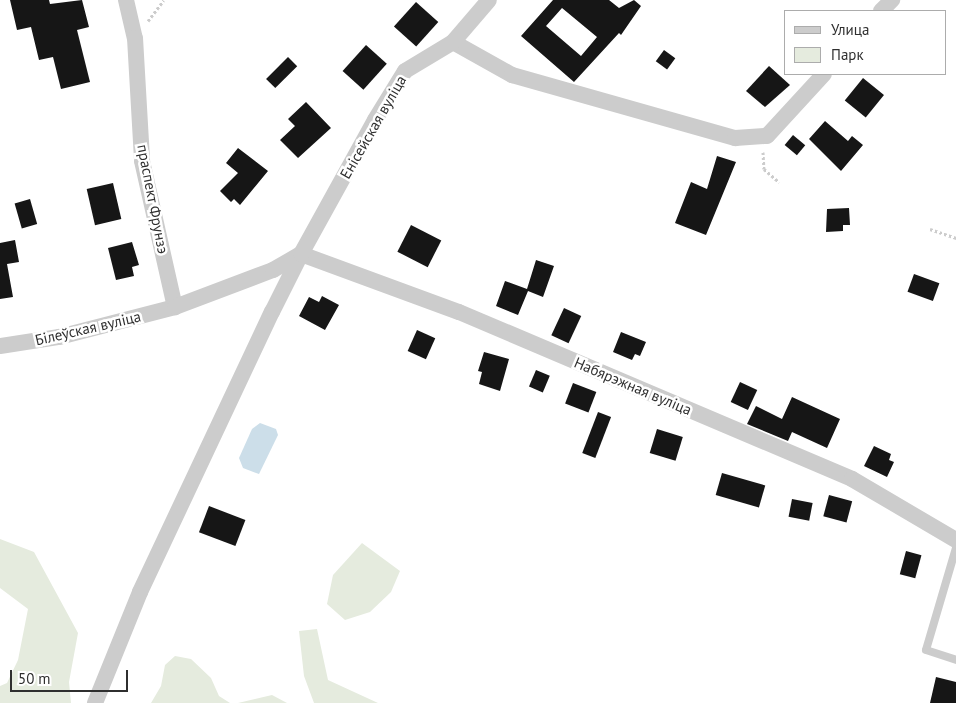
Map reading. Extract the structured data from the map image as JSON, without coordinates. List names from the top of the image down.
{
  "streets": {
    "street": [
      "Енісейская вуліца",
      "праспект Фрунзэ",
      "Білеўская вуліца",
      "Набярэжная вуліца"
    ]
  },
  "crossings": [
    ["Енісейская вуліца", "Білеўская вуліца"],
    ["Енісейская вуліца", "Набярэжная вуліца"],
    ["праспект Фрунзэ", "Білеўская вуліца"],
    ["Білеўская вуліца", "Набярэжная вуліца"]
  ],
  "legend": ["Улица", "Парк"],
  "scale_bar": "50 m"
}
